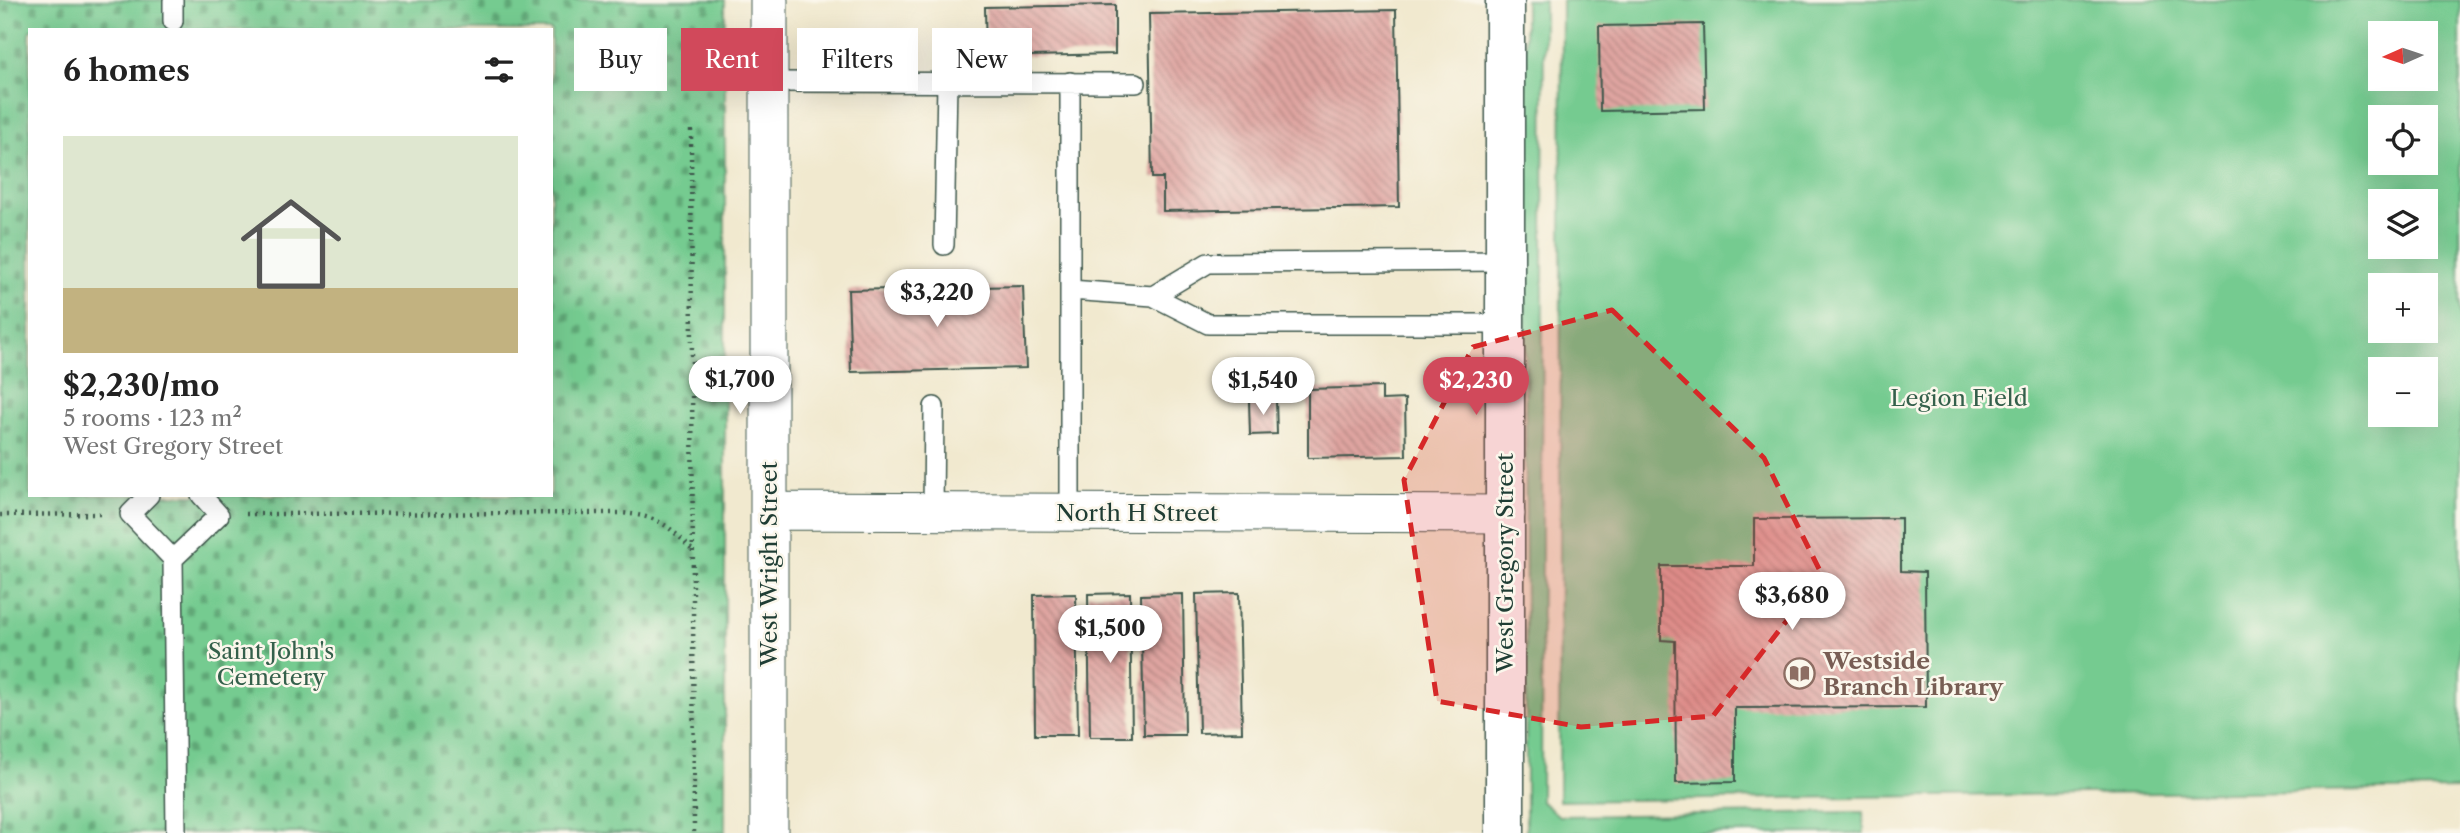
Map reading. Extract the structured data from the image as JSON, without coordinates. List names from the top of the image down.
{
  "streets": {
    "street": ["North H Street", "West Gregory Street", "West Wright Street"]
  },
  "crossings": [
    ["North H Street", "West Gregory Street"],
    ["North H Street", "West Wright Street"]
  ],
  "parks": ["Legion Field", "Saint John's Cemetery"],
  "places": {
    "library": ["Westside Branch Library"]
  },
  "north": "left",
  "page": {
    "map_buttons": ["+", "−"],
    "chip": [
      "Buy",
      "Rent",
      "Filters",
      "New"
    ],
    "heading": "6 homes",
    "list": [
      {
        "name": "$2,230/mo",
        "note": "5 rooms · 123 m² · West Gregory Street"
      }
    ],
    "price": [
      "$3,220",
      "$1,700",
      "$1,540",
      "$2,230",
      "$3,680",
      "$1,500"
    ]
  }
}
